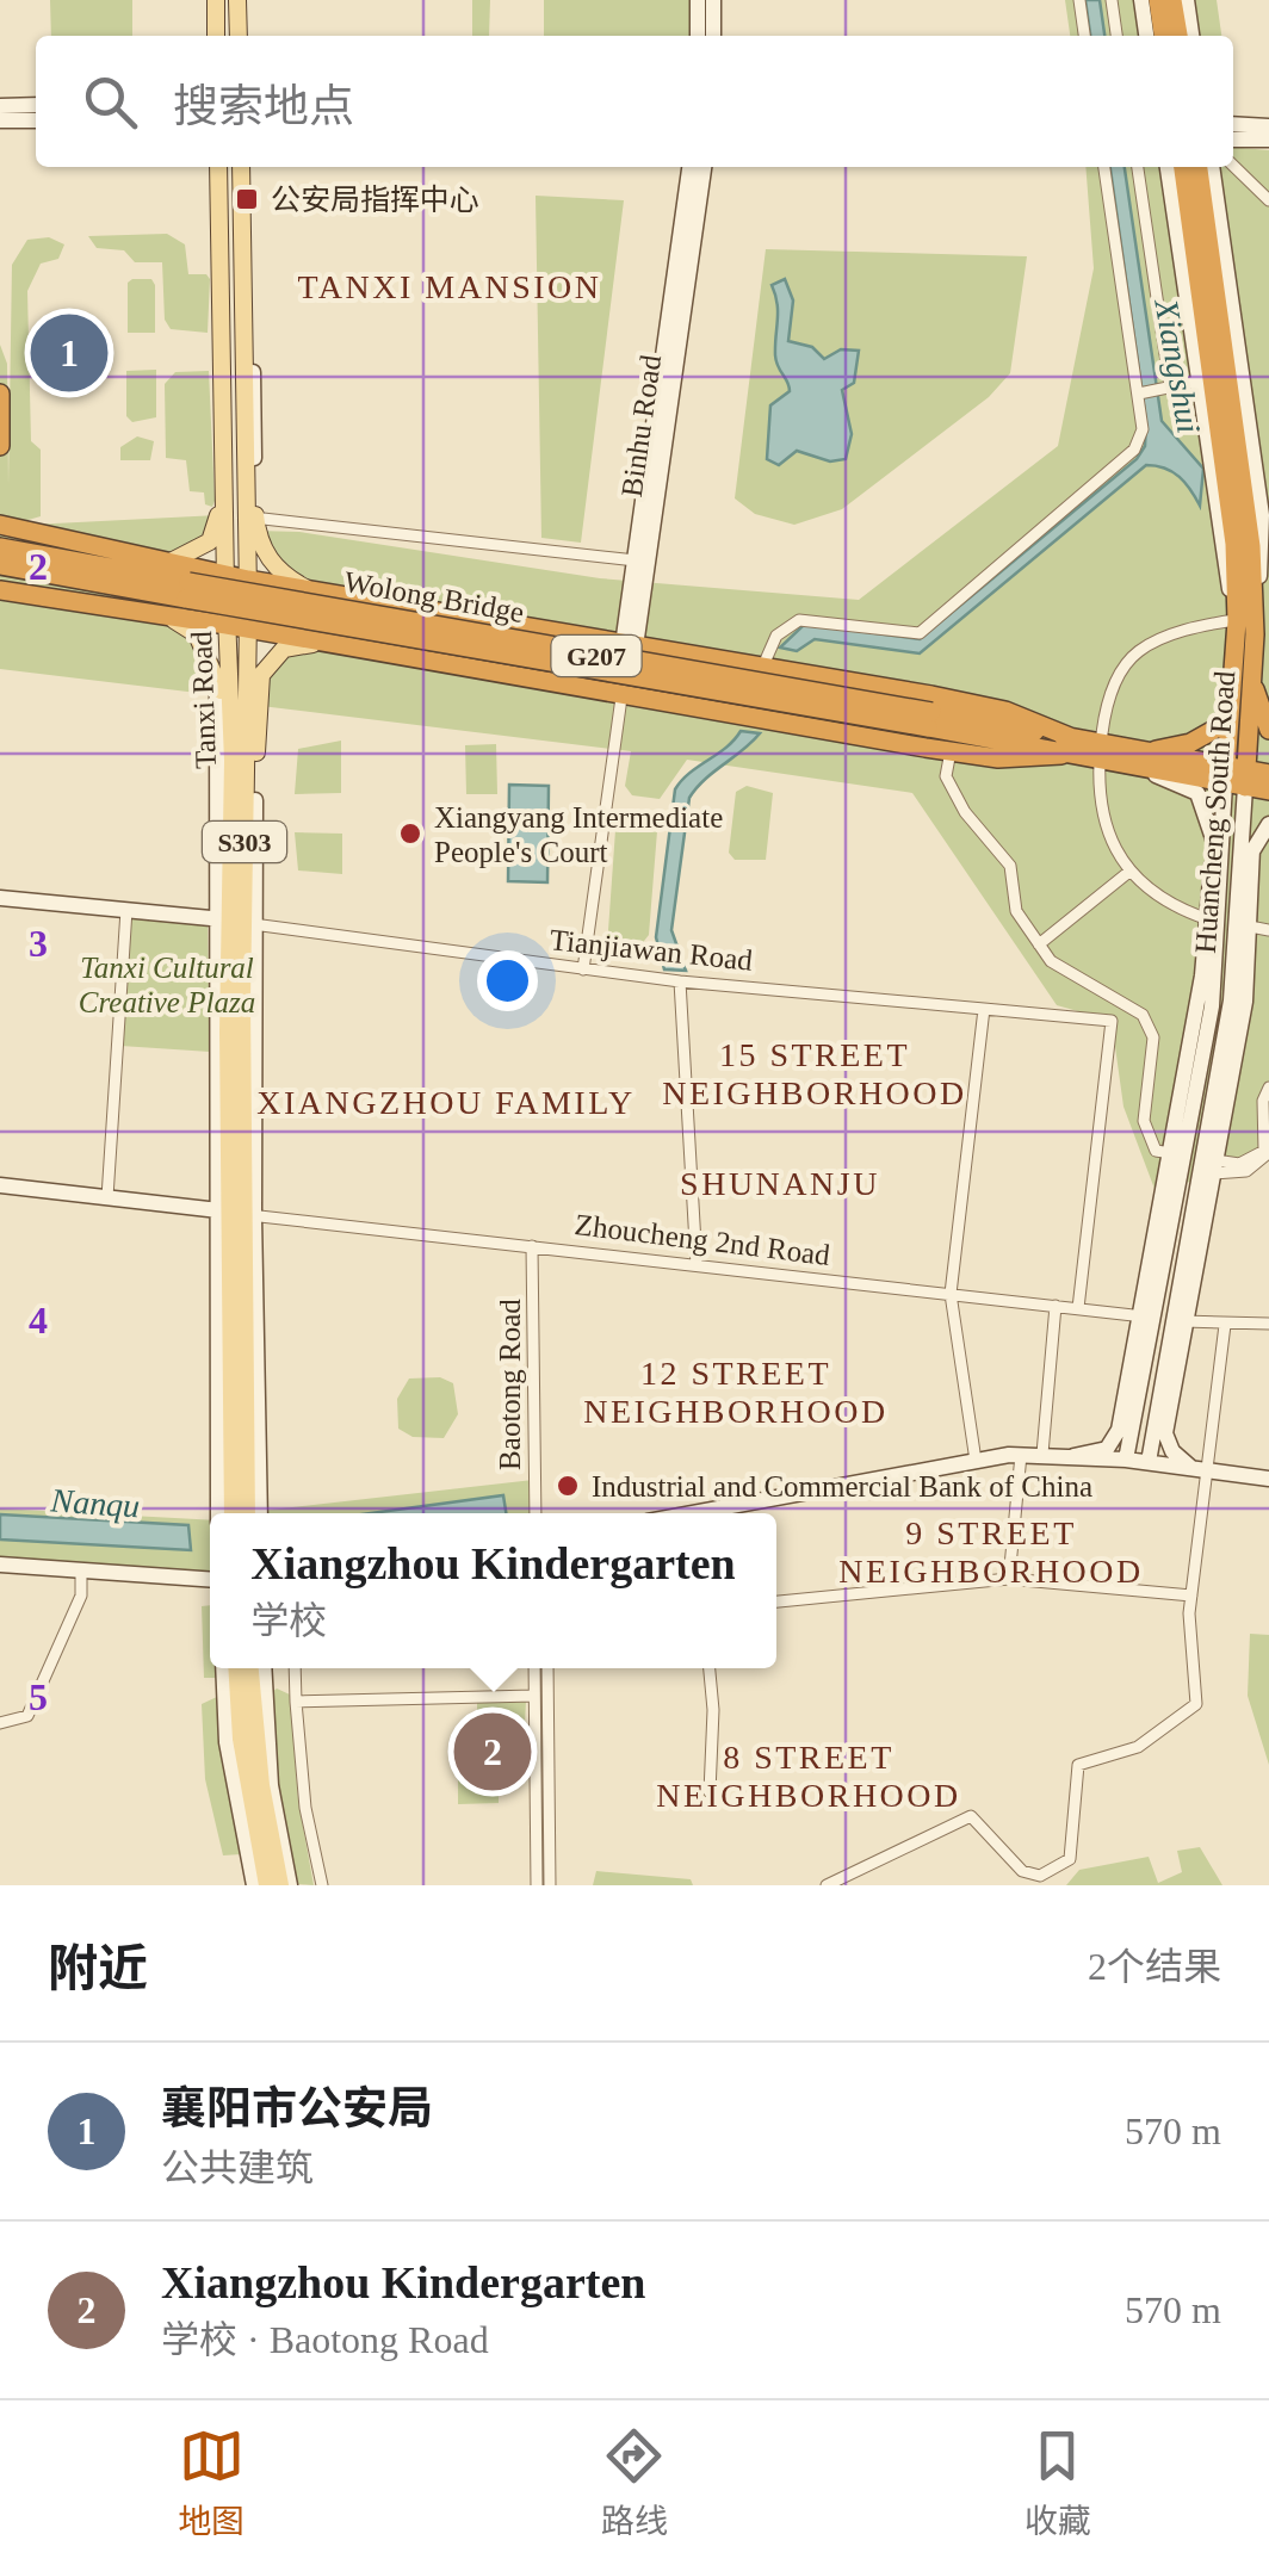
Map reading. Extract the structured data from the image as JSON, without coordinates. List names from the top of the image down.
{
  "streets": {
    "highway": ["Wolong Bridge", "G207", "Huancheng South Road"],
    "main road": ["Tanxi Road", "S303"],
    "street": [
      "Binhu Road",
      "Tianjiawan Road",
      "Zhoucheng 2nd Road",
      "Baotong Road"
    ]
  },
  "crossings": [
    ["Wolong Bridge", "G207"],
    ["G207", "Huancheng South Road"],
    ["Tanxi Road", "Tianjiawan Road"],
    ["Tanxi Road", "Zhoucheng 2nd Road"],
    ["Huancheng South Road", "Zhoucheng 2nd Road"],
    ["Tianjiawan Road", "Zhoucheng 2nd Road"],
    ["Zhoucheng 2nd Road", "Baotong Road"]
  ],
  "districts": [
    "TANXI MANSION",
    "15 STREET NEIGHBORHOOD",
    "XIANGZHOU FAMILY",
    "SHUNANJU",
    "12 STREET NEIGHBORHOOD",
    "9 STREET NEIGHBORHOOD",
    "8 STREET NEIGHBORHOOD"
  ],
  "water": ["Xiangshui", "Nanqu"],
  "parks": ["Tanxi Cultural Creative Plaza"],
  "places": {
    "transit": ["公安局指挥中心"],
    "other": ["Xiangyang Intermediate People's Court", "Industrial and Commercial Bank of China"]
  },
  "page": {
    "search": "搜索地点",
    "pins": ["1", "2"],
    "popup": ["Xiangzhou Kindergarten", "学校"],
    "heading": ["附近", "2个结果"],
    "list": [
      {
        "mark": "1",
        "name": "襄阳市公安局",
        "note": "公共建筑",
        "value": "570 m"
      },
      {
        "mark": "2",
        "name": "Xiangzhou Kindergarten",
        "note": "学校 · Baotong Road",
        "value": "570 m"
      }
    ],
    "nav": ["地图", "路线", "收藏"]
  },
  "grid": {
    "rows": [
      "2",
      "3",
      "4",
      "5"
    ]
  }
}
